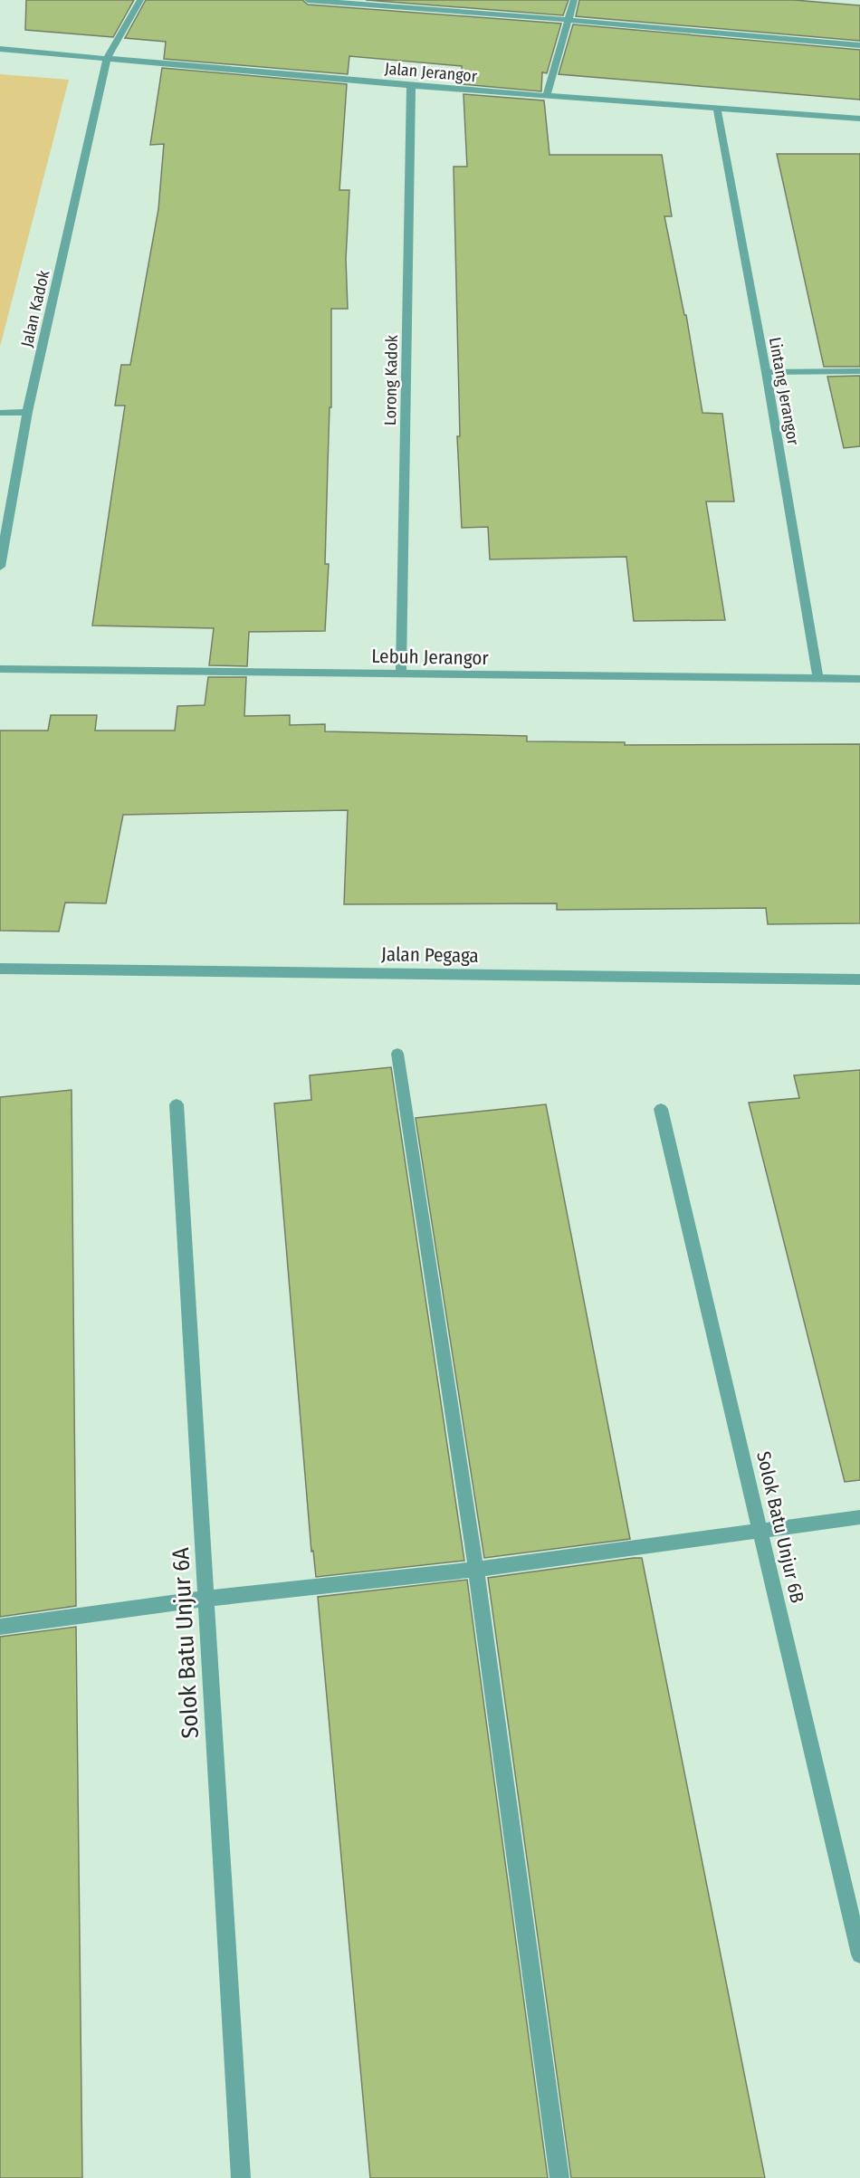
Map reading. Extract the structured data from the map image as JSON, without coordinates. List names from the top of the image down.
{
  "streets": {
    "street": [
      "Jalan Jerangor",
      "Jalan Kadok",
      "Lorong Kadok",
      "Lintang Jerangor",
      "Lebuh Jerangor",
      "Jalan Pegaga",
      "Solok Batu Unjur 6B",
      "Solok Batu Unjur 6A"
    ]
  },
  "crossings": [
    ["Jalan Jerangor", "Jalan Kadok"],
    ["Jalan Jerangor", "Lorong Kadok"],
    ["Jalan Jerangor", "Lintang Jerangor"],
    ["Lorong Kadok", "Lebuh Jerangor"],
    ["Lintang Jerangor", "Lebuh Jerangor"]
  ]
}
